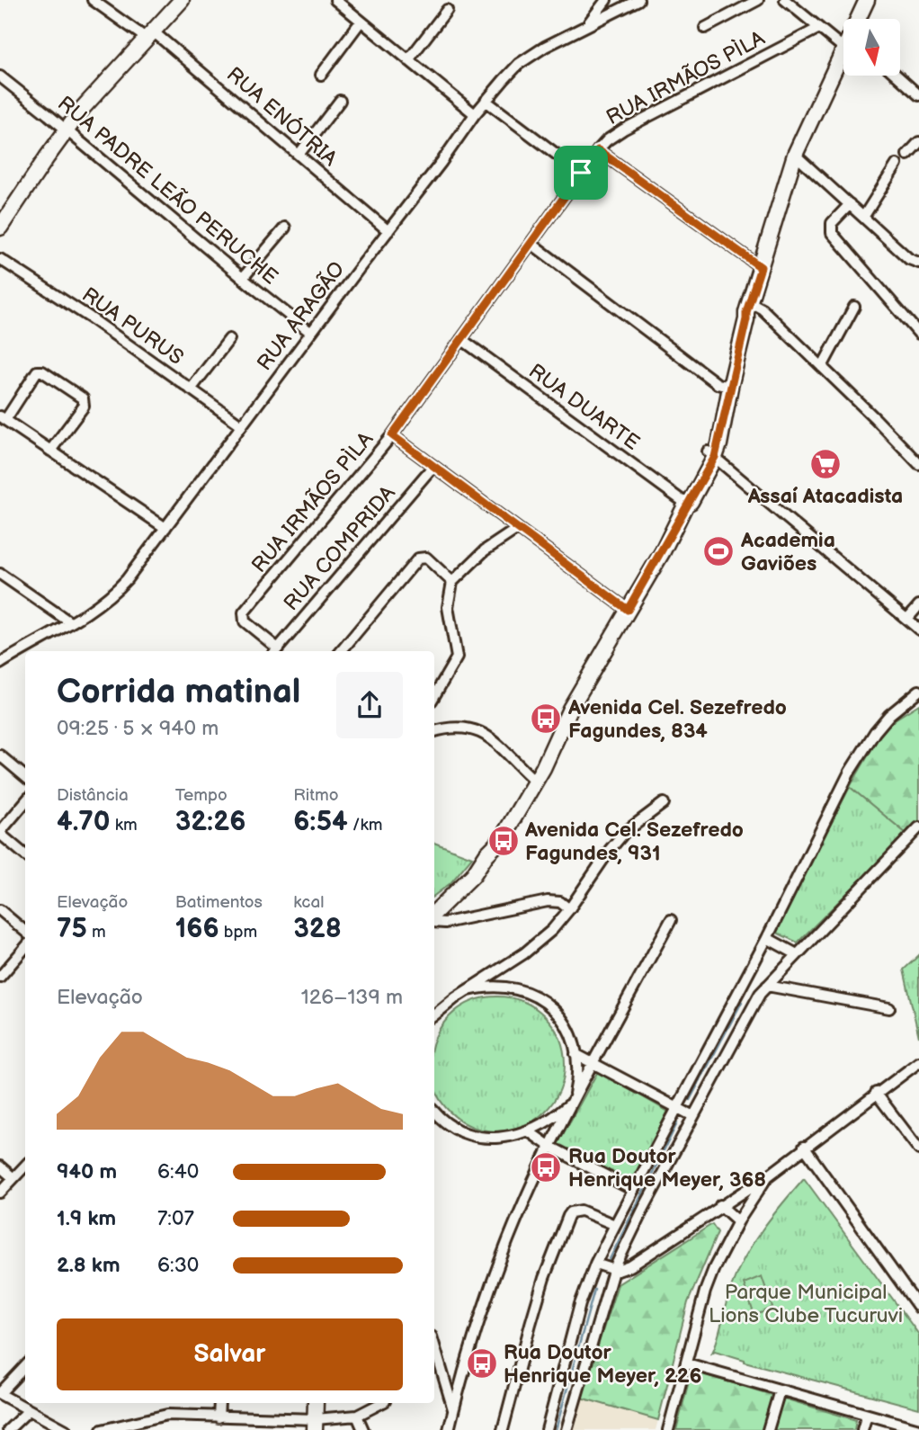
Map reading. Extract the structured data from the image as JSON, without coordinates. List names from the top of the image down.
{
  "streets": {
    "street": [
      "RUA IRMÃOS PÌLA",
      "RUA ENÓTRIA",
      "RUA PADRE LEÃO PERUCHE",
      "RUA ARAGÃO",
      "RUA PURUS",
      "RUA DUARTE",
      "RUA COMPRIDA"
    ]
  },
  "crossings": [
    ["RUA IRMÃOS PÌLA", "RUA DUARTE"],
    ["RUA IRMÃOS PÌLA", "RUA COMPRIDA"],
    ["RUA ENÓTRIA", "RUA ARAGÃO"],
    ["RUA PADRE LEÃO PERUCHE", "RUA ARAGÃO"],
    ["RUA ARAGÃO", "RUA PURUS"]
  ],
  "parks": ["Parque Municipal Lions Clube Tucuruvi"],
  "places": {
    "supermarket": ["Assaí Atacadista"],
    "sports": ["Academia Gaviões"],
    "bus stop": [
      "Avenida Cel. Sezefredo Fagundes, 834",
      "Avenida Cel. Sezefredo Fagundes, 931",
      "Rua Doutor Henrique Meyer, 368",
      "Rua Doutor Henrique Meyer, 226"
    ]
  },
  "north": "bottom",
  "page": {
    "heading": ["Corrida matinal", "09:25 · 5 × 940 m"],
    "stats": [
      ["Distância", "4.70 km"],
      ["Tempo", "32:26"],
      ["Ritmo", "6:54 /km"],
      ["Elevação", "75 m"],
      ["Batimentos", "166 bpm"],
      ["kcal", "328"]
    ],
    "chart": ["Elevação", "126–139 m"],
    "list": [
      {
        "name": "940 m",
        "note": "6:40"
      },
      {
        "name": "1.9 km",
        "note": "7:07"
      },
      {
        "name": "2.8 km",
        "note": "6:30"
      }
    ],
    "buttons": "Salvar"
  }
}
